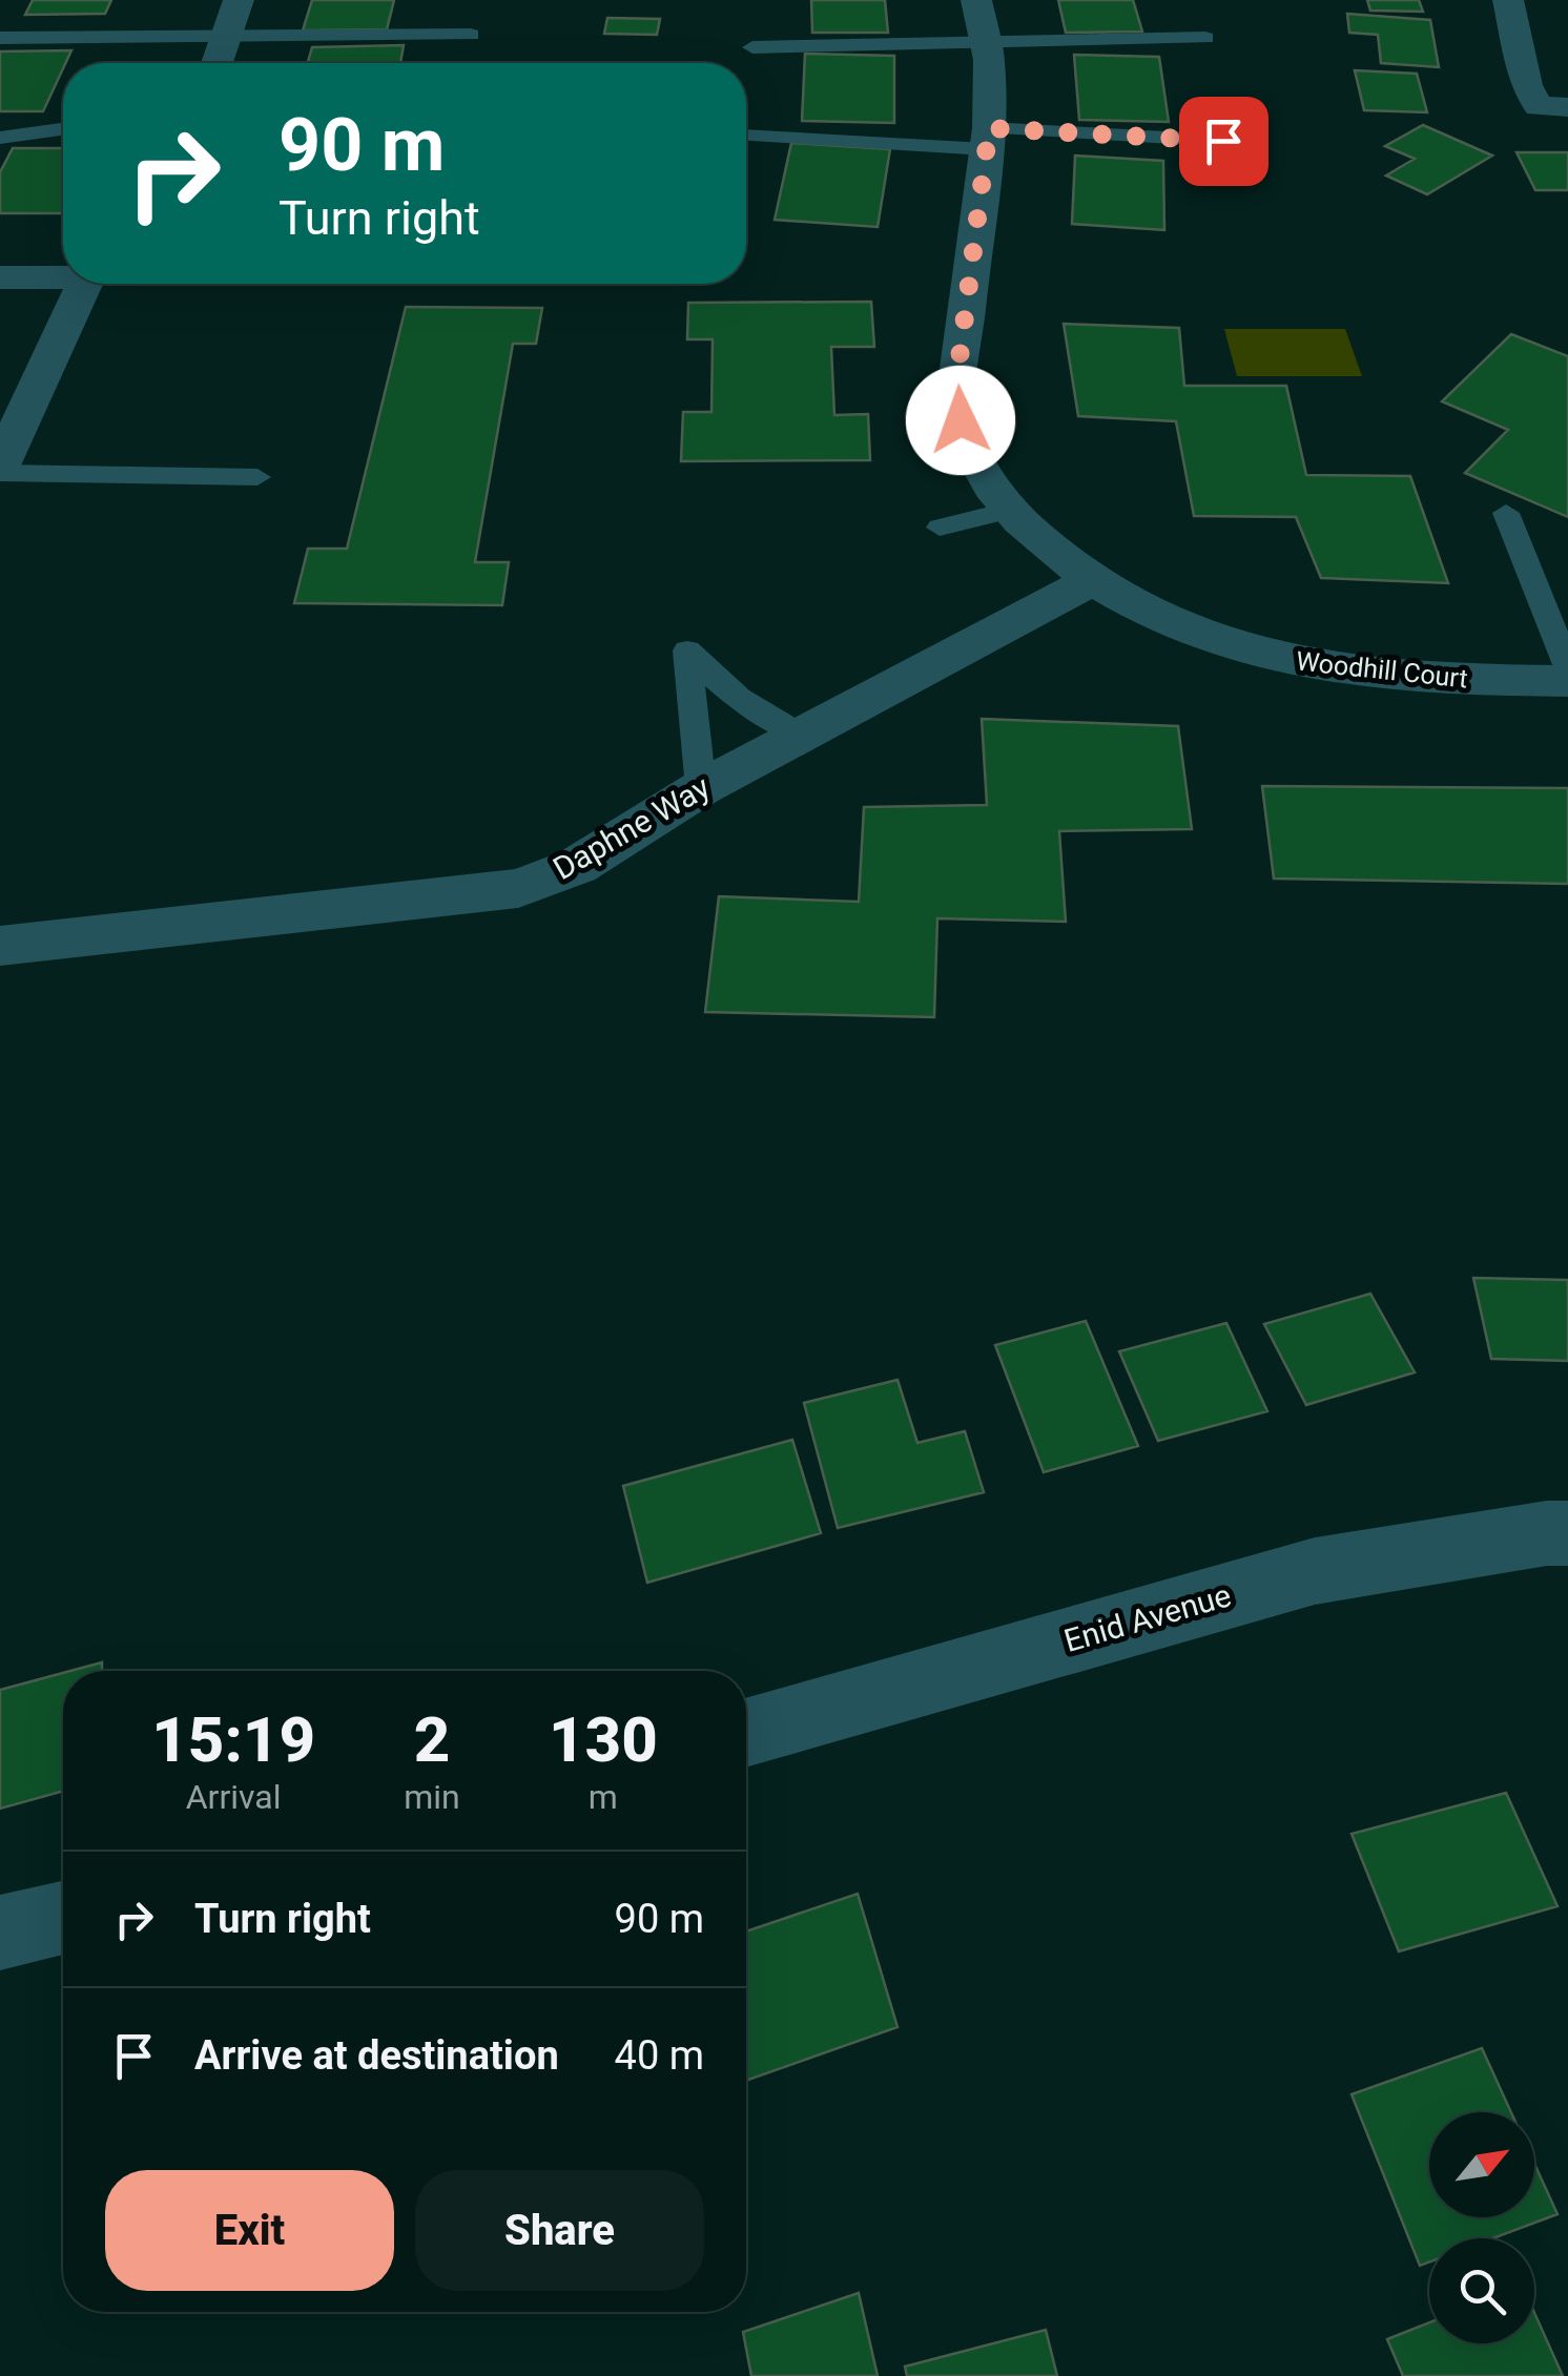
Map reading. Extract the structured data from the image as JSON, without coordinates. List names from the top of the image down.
{
  "streets": {
    "street": ["Woodhill Court", "Daphne Way", "Enid Avenue"]
  },
  "crossings": [
    ["Woodhill Court", "Daphne Way"]
  ],
  "north": "top right",
  "page": {
    "turn": ["90 m", "Turn right"],
    "eta": [
      "15:19",
      "Arrival",
      "2",
      "min",
      "130",
      "m"
    ],
    "list": [
      {
        "name": "Turn right",
        "value": "90 m"
      },
      {
        "name": "Arrive at destination",
        "value": "40 m"
      }
    ],
    "buttons": ["Exit", "Share"]
  }
}
